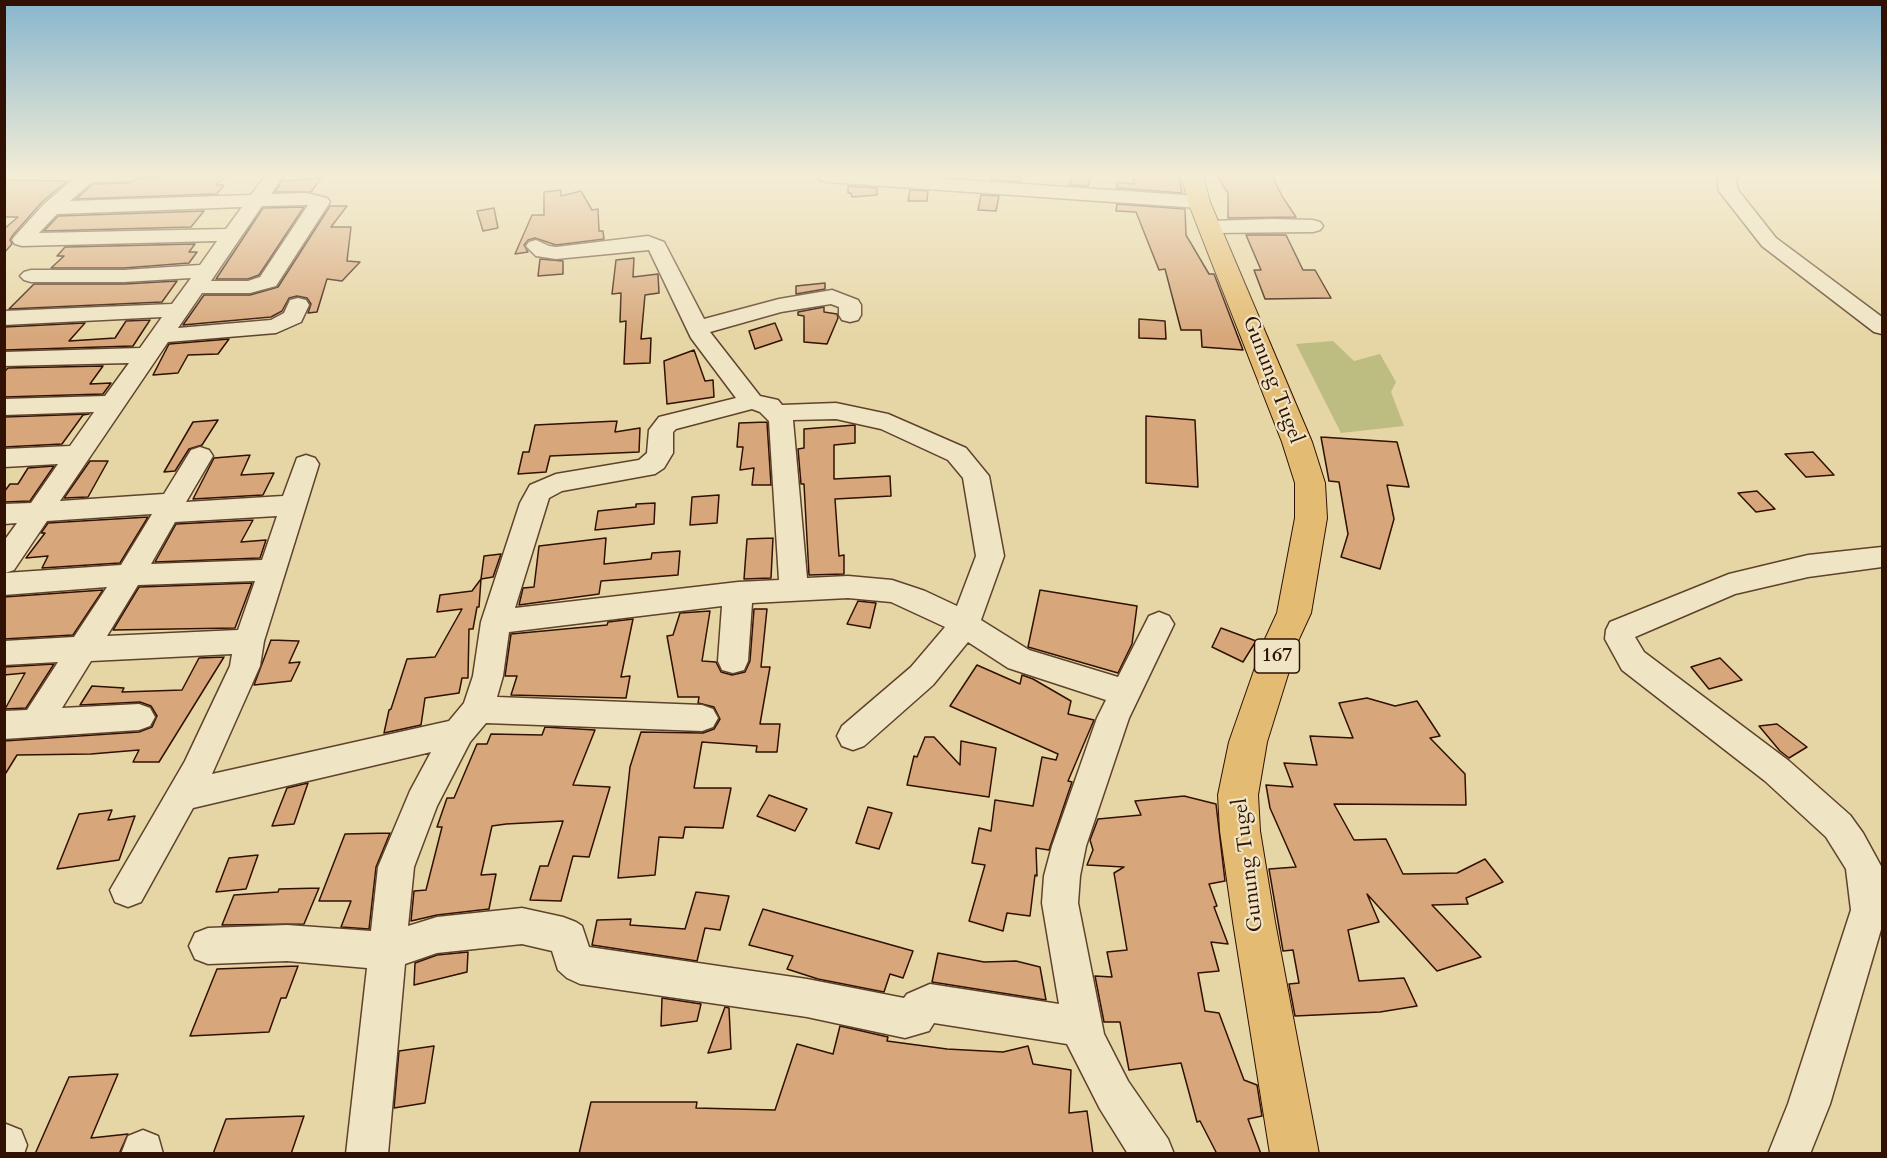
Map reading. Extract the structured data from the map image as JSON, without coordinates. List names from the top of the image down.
{
  "streets": {
    "main road": ["Gunung Tugel", "167"]
  }
}
